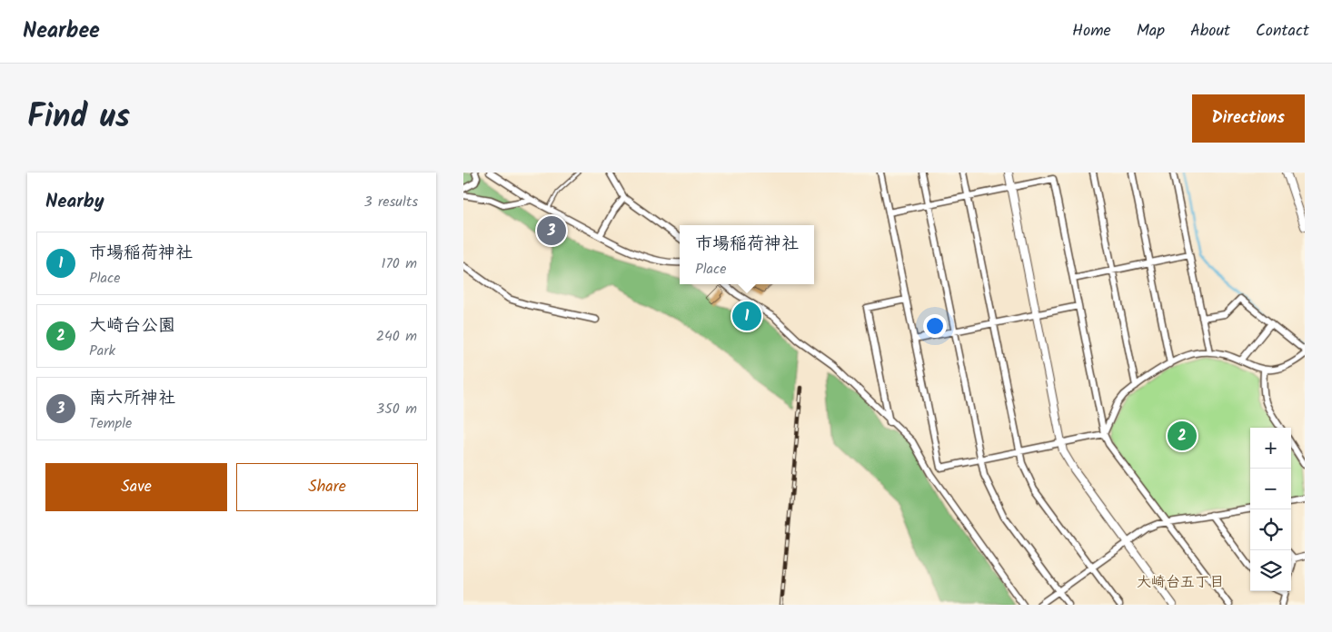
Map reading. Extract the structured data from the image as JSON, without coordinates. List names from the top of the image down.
{
  "districts": ["大崎台五丁目"],
  "page": {
    "header": "Nearbee",
    "nav": [
      "Home",
      "Map",
      "About",
      "Contact"
    ],
    "title": "Find us",
    "buttons": [
      "Directions",
      ["Save", "Share"]
    ],
    "heading": ["Nearby", "3 results"],
    "pins": ["3", "1", "2"],
    "popup": ["市場稲荷神社", "Place"],
    "list": [
      {
        "mark": "1",
        "name": "市場稲荷神社",
        "note": "Place",
        "value": "170 m"
      },
      {
        "mark": "2",
        "name": "大崎台公園",
        "note": "Park",
        "value": "240 m"
      },
      {
        "mark": "3",
        "name": "南六所神社",
        "note": "Temple",
        "value": "350 m"
      }
    ],
    "map_buttons": ["+", "−"]
  }
}
